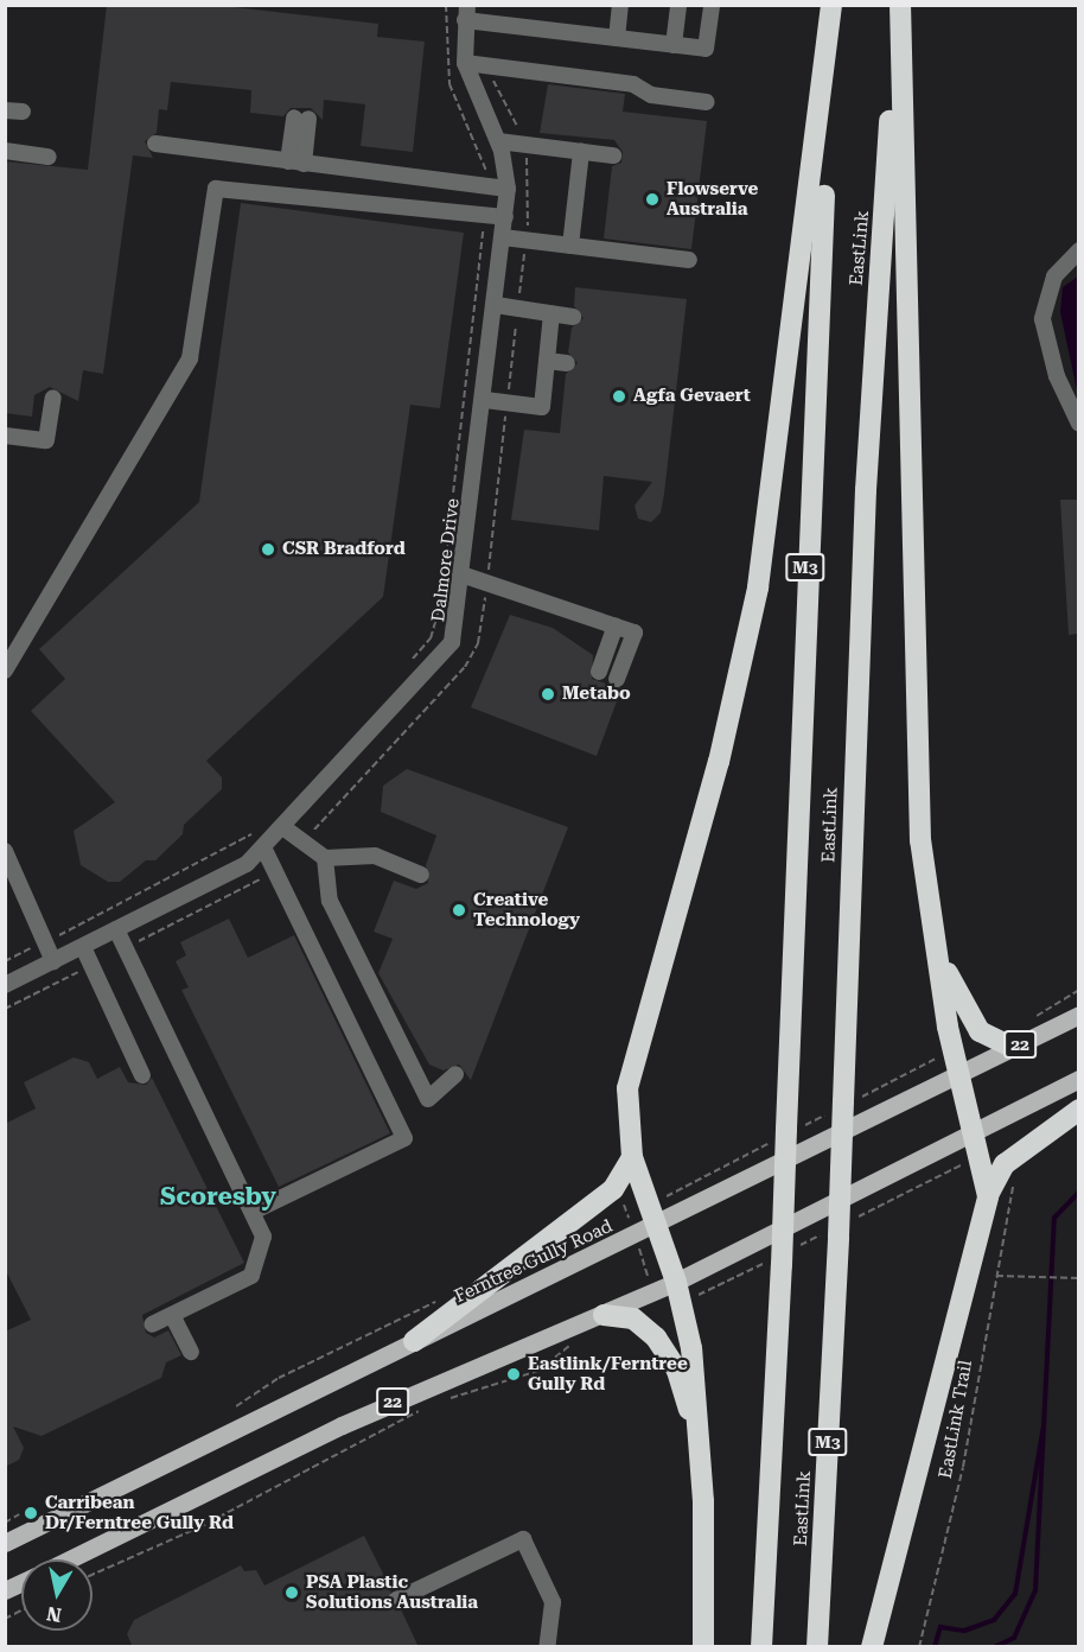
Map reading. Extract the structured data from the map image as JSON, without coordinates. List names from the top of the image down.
{
  "streets": {
    "highway": ["EastLink", "M3"],
    "main road": ["22", "Ferntree Gully Road"],
    "street": ["Dalmore Drive"],
    "path": ["EastLink Trail"]
  },
  "districts": ["Scoresby"],
  "places": [
    "Flowserve Australia",
    "Agfa Gevaert",
    "CSR Bradford",
    "Metabo",
    "Creative Technology",
    "Eastlink/Ferntree Gully Rd",
    "Carribean Dr/Ferntree Gully Rd",
    "PSA Plastic Solutions Australia"
  ],
  "north": "bottom"
}
